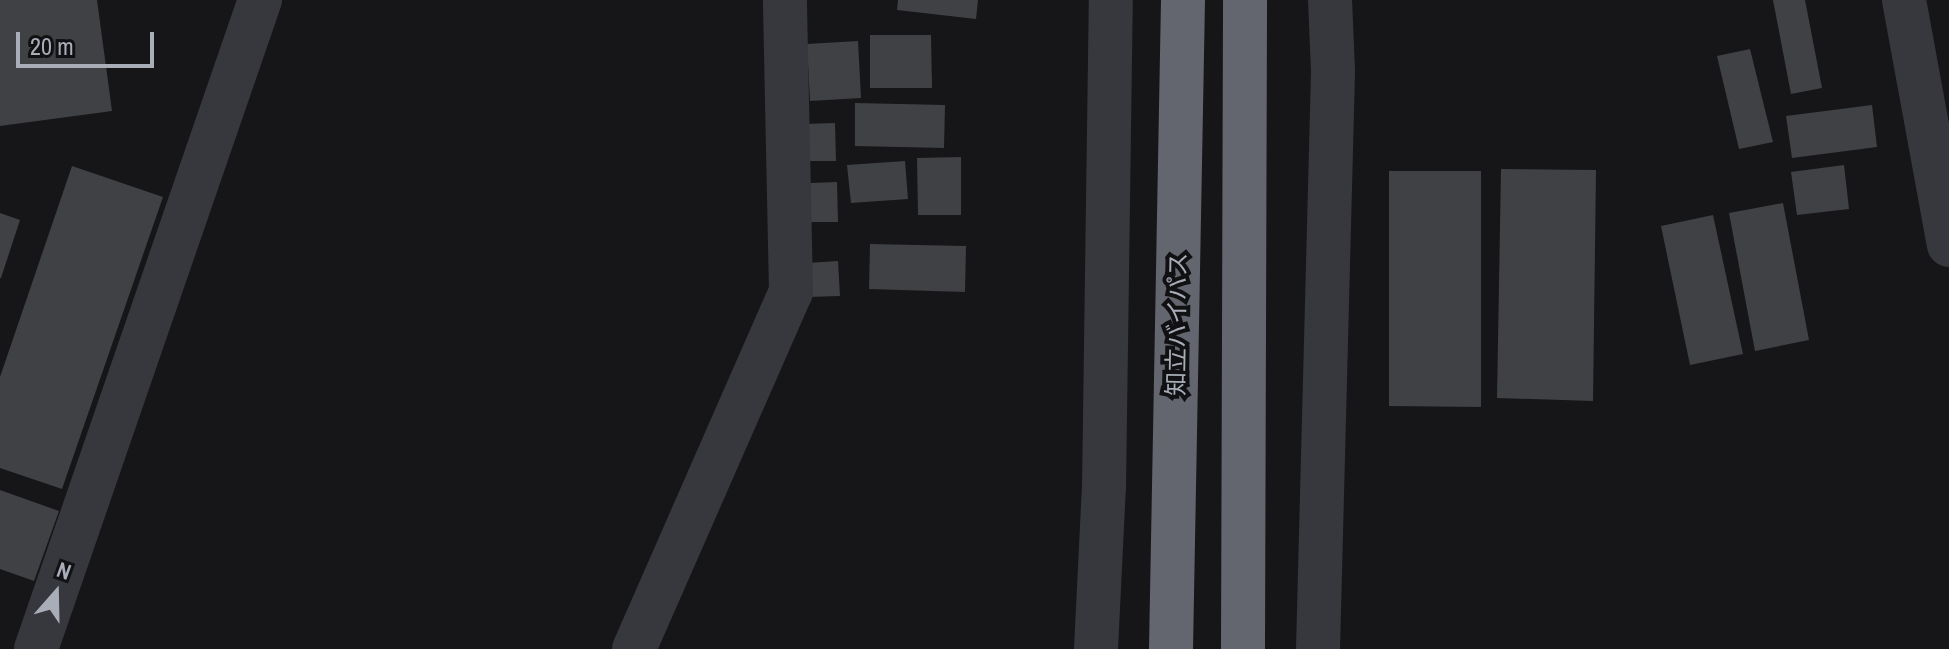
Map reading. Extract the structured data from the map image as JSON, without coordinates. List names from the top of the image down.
{
  "streets": {
    "highway": ["知立バイパス"]
  },
  "scale_bar": "20 m",
  "north": "top"
}
